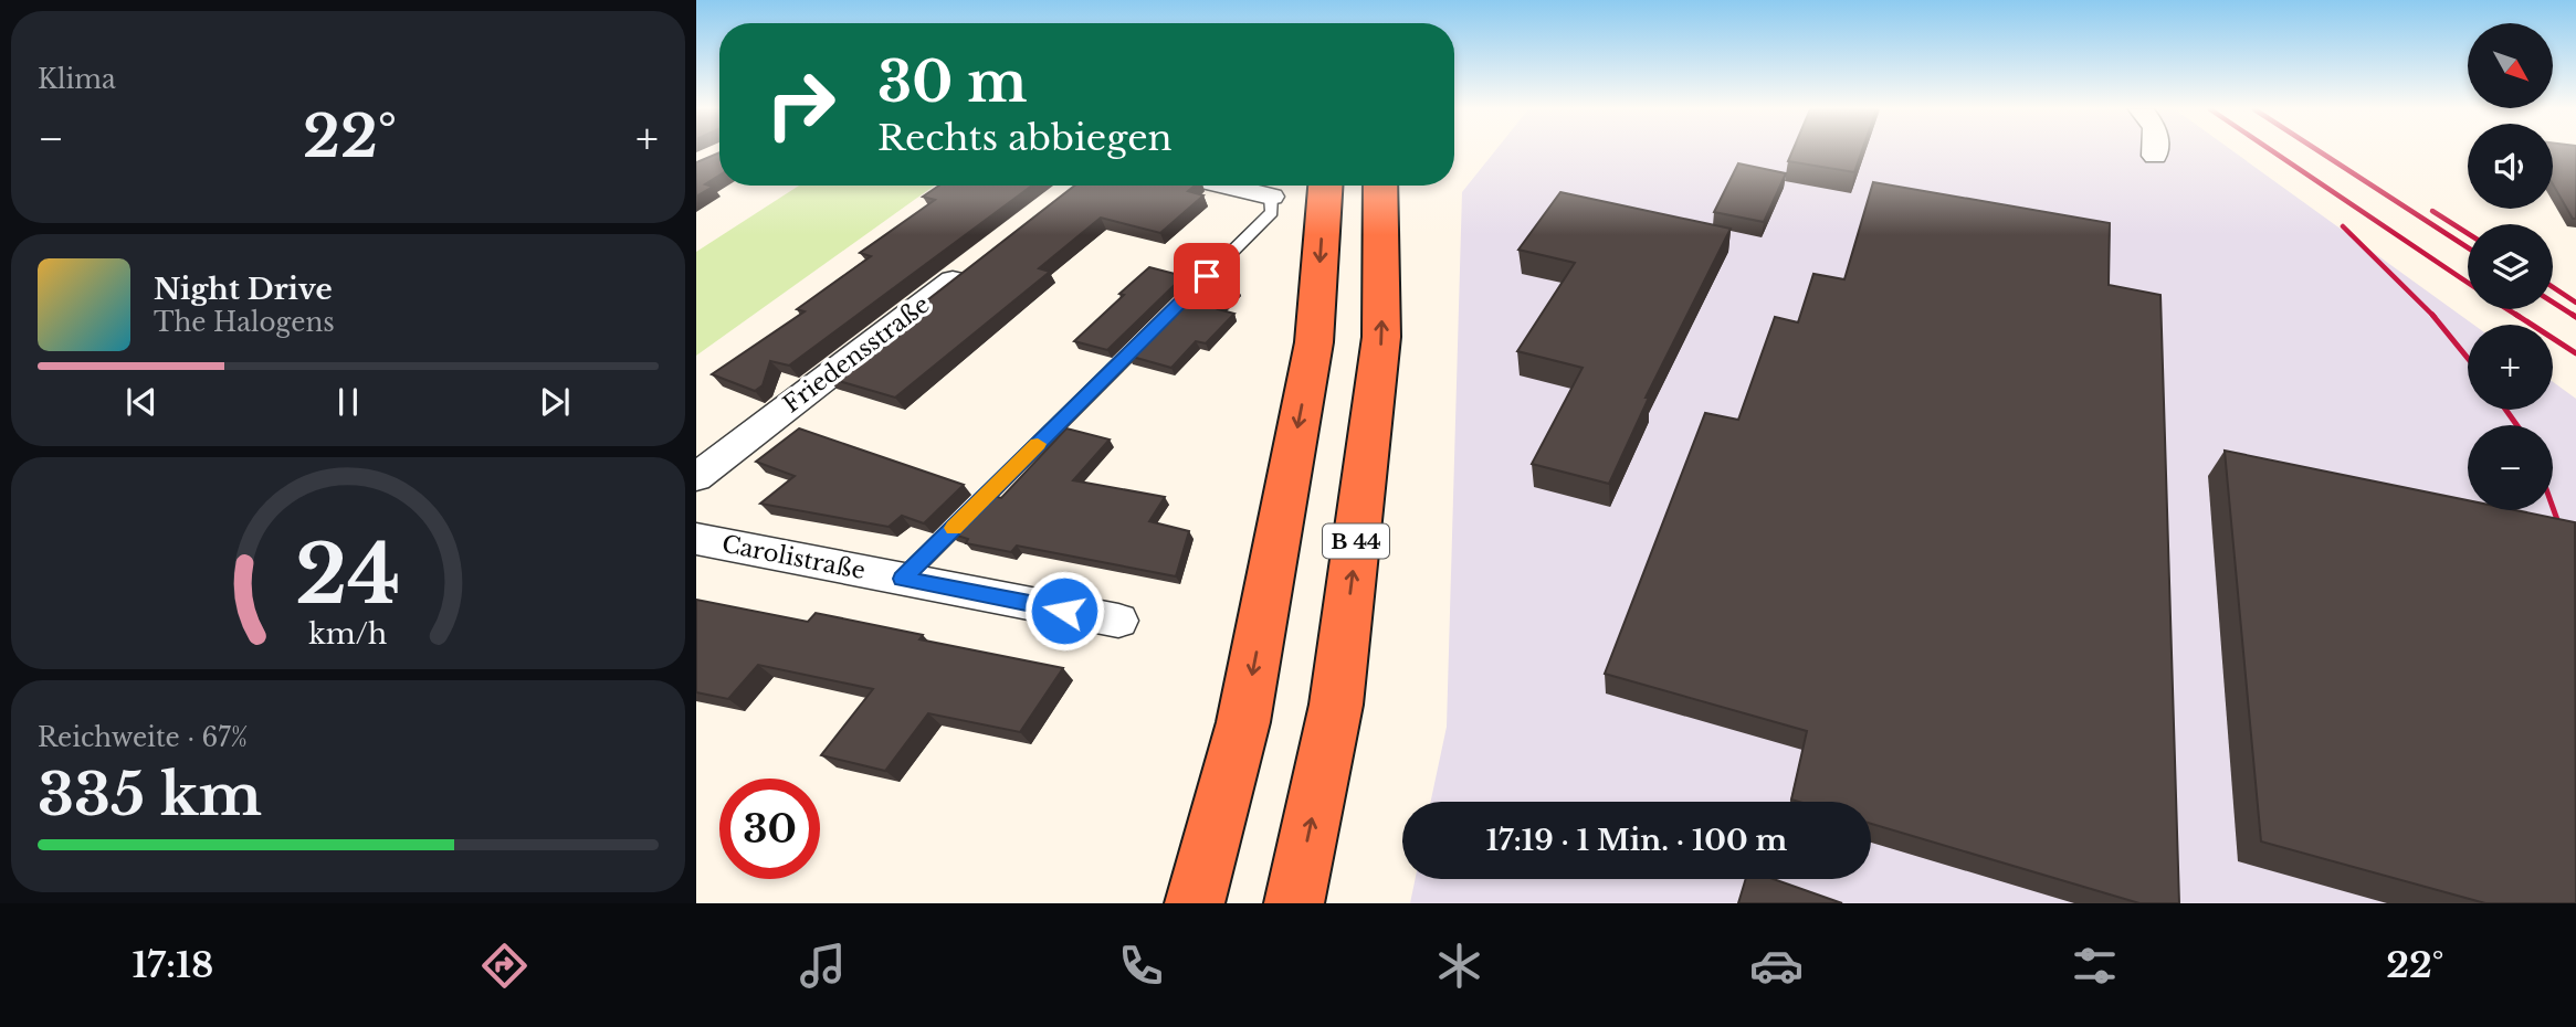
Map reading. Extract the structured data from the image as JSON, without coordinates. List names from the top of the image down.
{
  "streets": {
    "highway": ["B 44"],
    "street": ["Friedensstraße", "Carolistraße"]
  },
  "north": "bottom right",
  "page": {
    "tile": [
      "Klima",
      ["Reichweite · 67%", "335 km"]
    ],
    "map_buttons": ["+", "−"],
    "turn": ["30 m", "Rechts abbiegen"],
    "heat": ["−", "22°", "+"],
    "song": ["Night Drive", "The Halogens"],
    "limit": "30",
    "trip": "17:19 · 1 Min. · 100 m",
    "tabs": ["17:18", "22°"],
    "gauge": ["24", "km/h"]
  }
}
